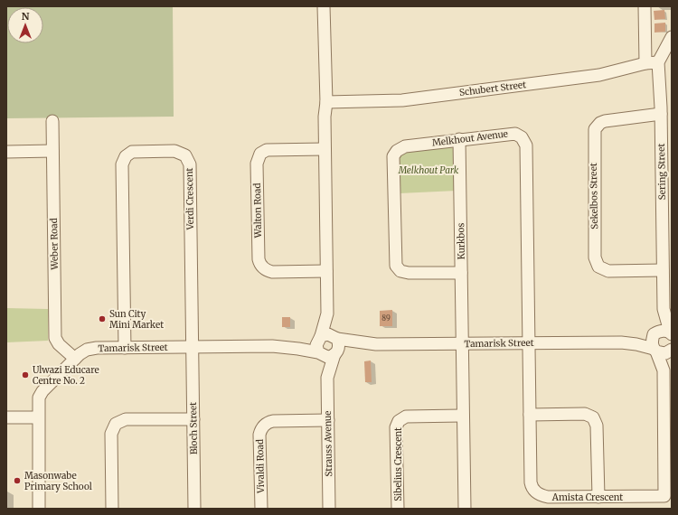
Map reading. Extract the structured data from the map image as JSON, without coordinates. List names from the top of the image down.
{
  "streets": {
    "street": [
      "Schubert Street",
      "Melkhout Avenue",
      "Sering Street",
      "Sekelbos Street",
      "Verdi Crescent",
      "Walton Road",
      "Kurkbos",
      "Weber Road",
      "Tamarisk Street",
      "Bloch Street",
      "Strauss Avenue",
      "Sibelius Crescent",
      "Vivaldi Road",
      "Amista Crescent"
    ]
  },
  "crossings": [
    ["Schubert Street", "Sering Street"],
    ["Melkhout Avenue", "Kurkbos"],
    ["Melkhout Avenue", "Tamarisk Street"],
    ["Melkhout Avenue", "Amista Crescent"],
    ["Sering Street", "Sekelbos Street"],
    ["Sering Street", "Tamarisk Street"],
    ["Sering Street", "Amista Crescent"],
    ["Verdi Crescent", "Tamarisk Street"],
    ["Verdi Crescent", "Bloch Street"],
    ["Kurkbos", "Tamarisk Street"],
    ["Weber Road", "Tamarisk Street"],
    ["Tamarisk Street", "Bloch Street"],
    ["Tamarisk Street", "Strauss Avenue"],
    ["Tamarisk Street", "Amista Crescent"],
    ["Strauss Avenue", "Vivaldi Road"]
  ],
  "parks": ["Melkhout Park"],
  "places": ["Sun City Mini Market", "Ulwazi Educare Centre No. 2", "Masonwabe Primary School"],
  "house_numbers": ["89"],
  "north": "top"
}
